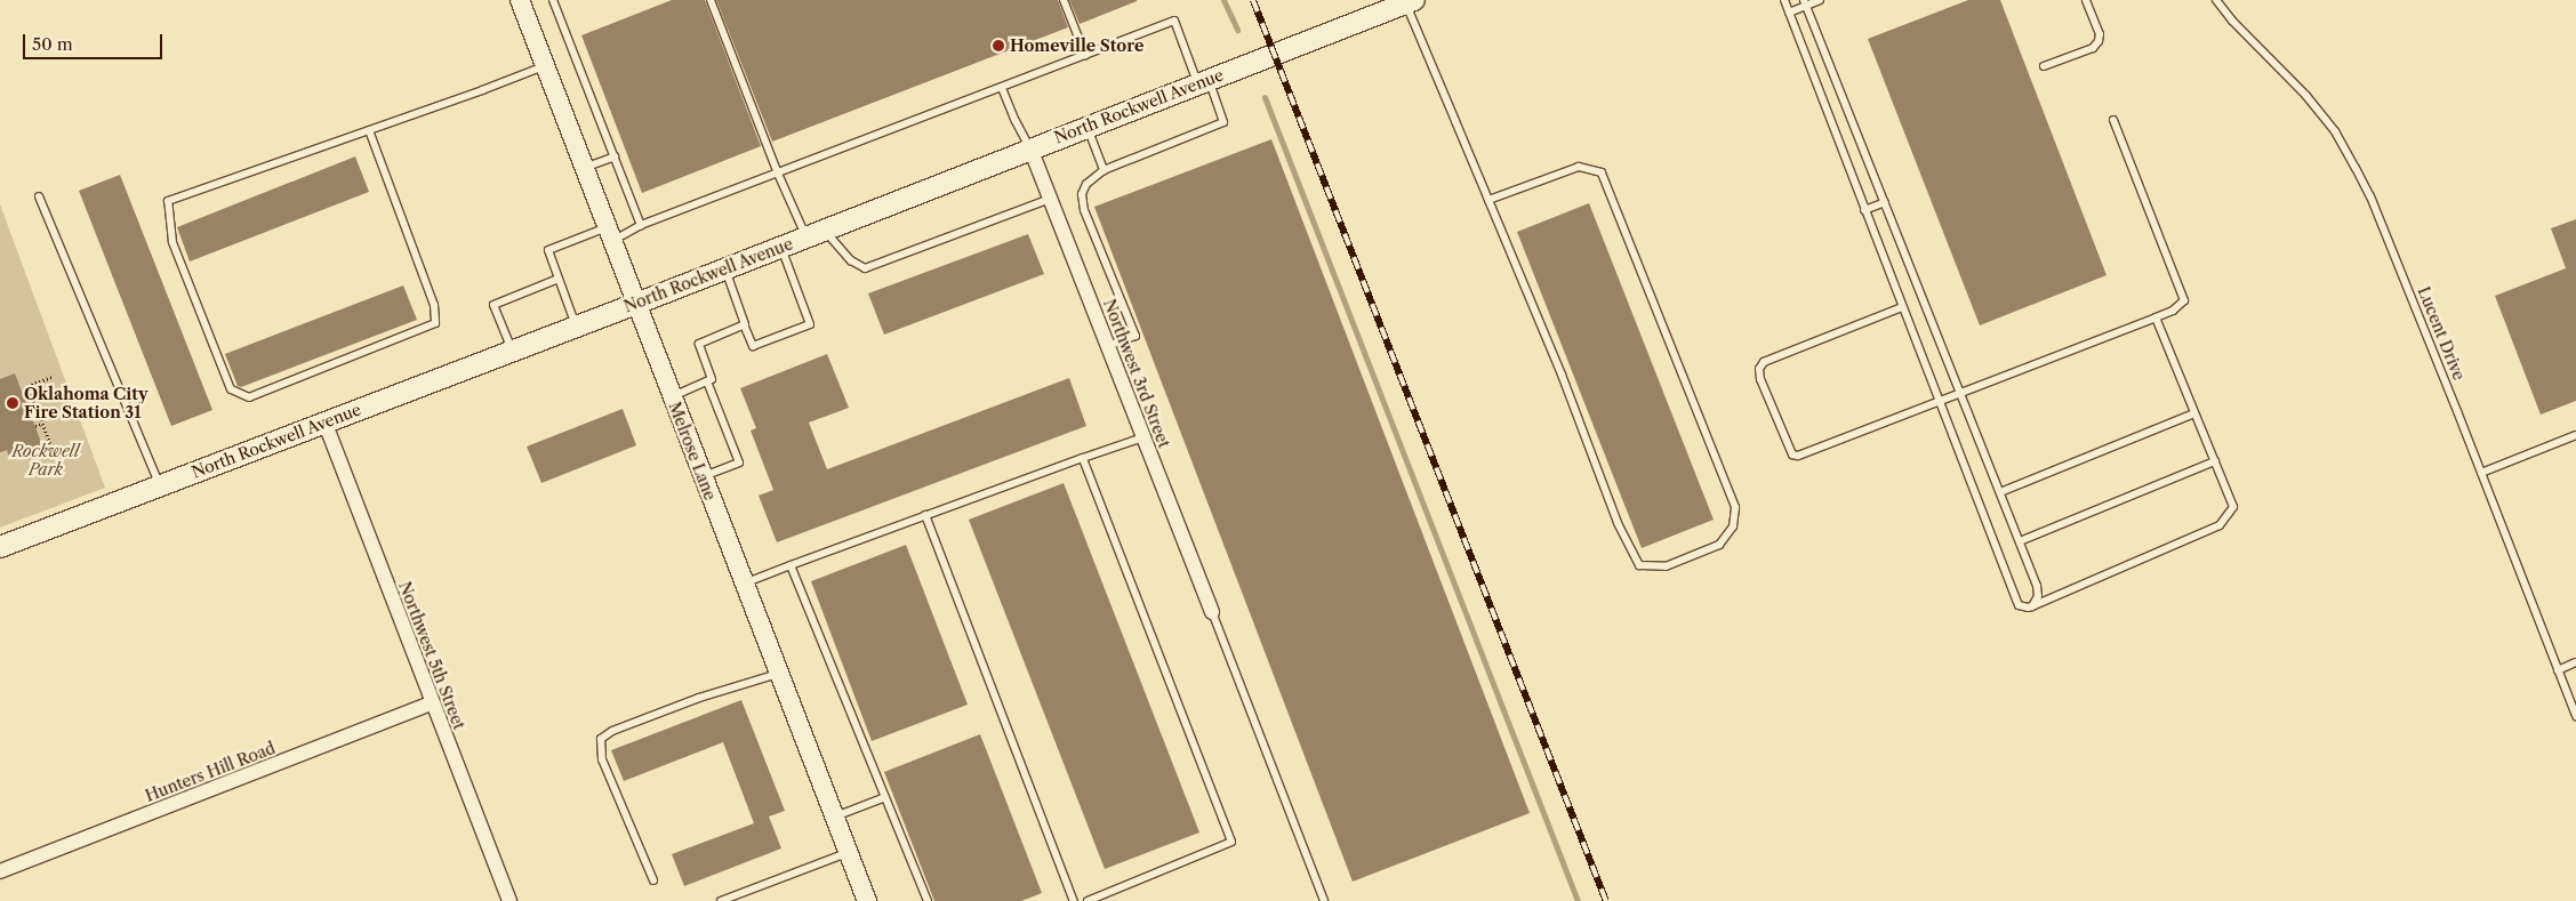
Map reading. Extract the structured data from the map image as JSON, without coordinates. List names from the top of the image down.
{
  "streets": {
    "main road": ["North Rockwell Avenue"],
    "street": [
      "Northwest 3rd Street",
      "Melrose Lane",
      "Northwest 5th Street",
      "Hunters Hill Road"
    ],
    "lane": ["Lucent Drive"]
  },
  "crossings": [
    ["North Rockwell Avenue", "Northwest 3rd Street"],
    ["North Rockwell Avenue", "Melrose Lane"],
    ["North Rockwell Avenue", "Northwest 5th Street"],
    ["Northwest 5th Street", "Hunters Hill Road"]
  ],
  "parks": ["Rockwell Park"],
  "places": ["Homeville Store", "Oklahoma City Fire Station 31"],
  "scale_bar": "50 m"
}
